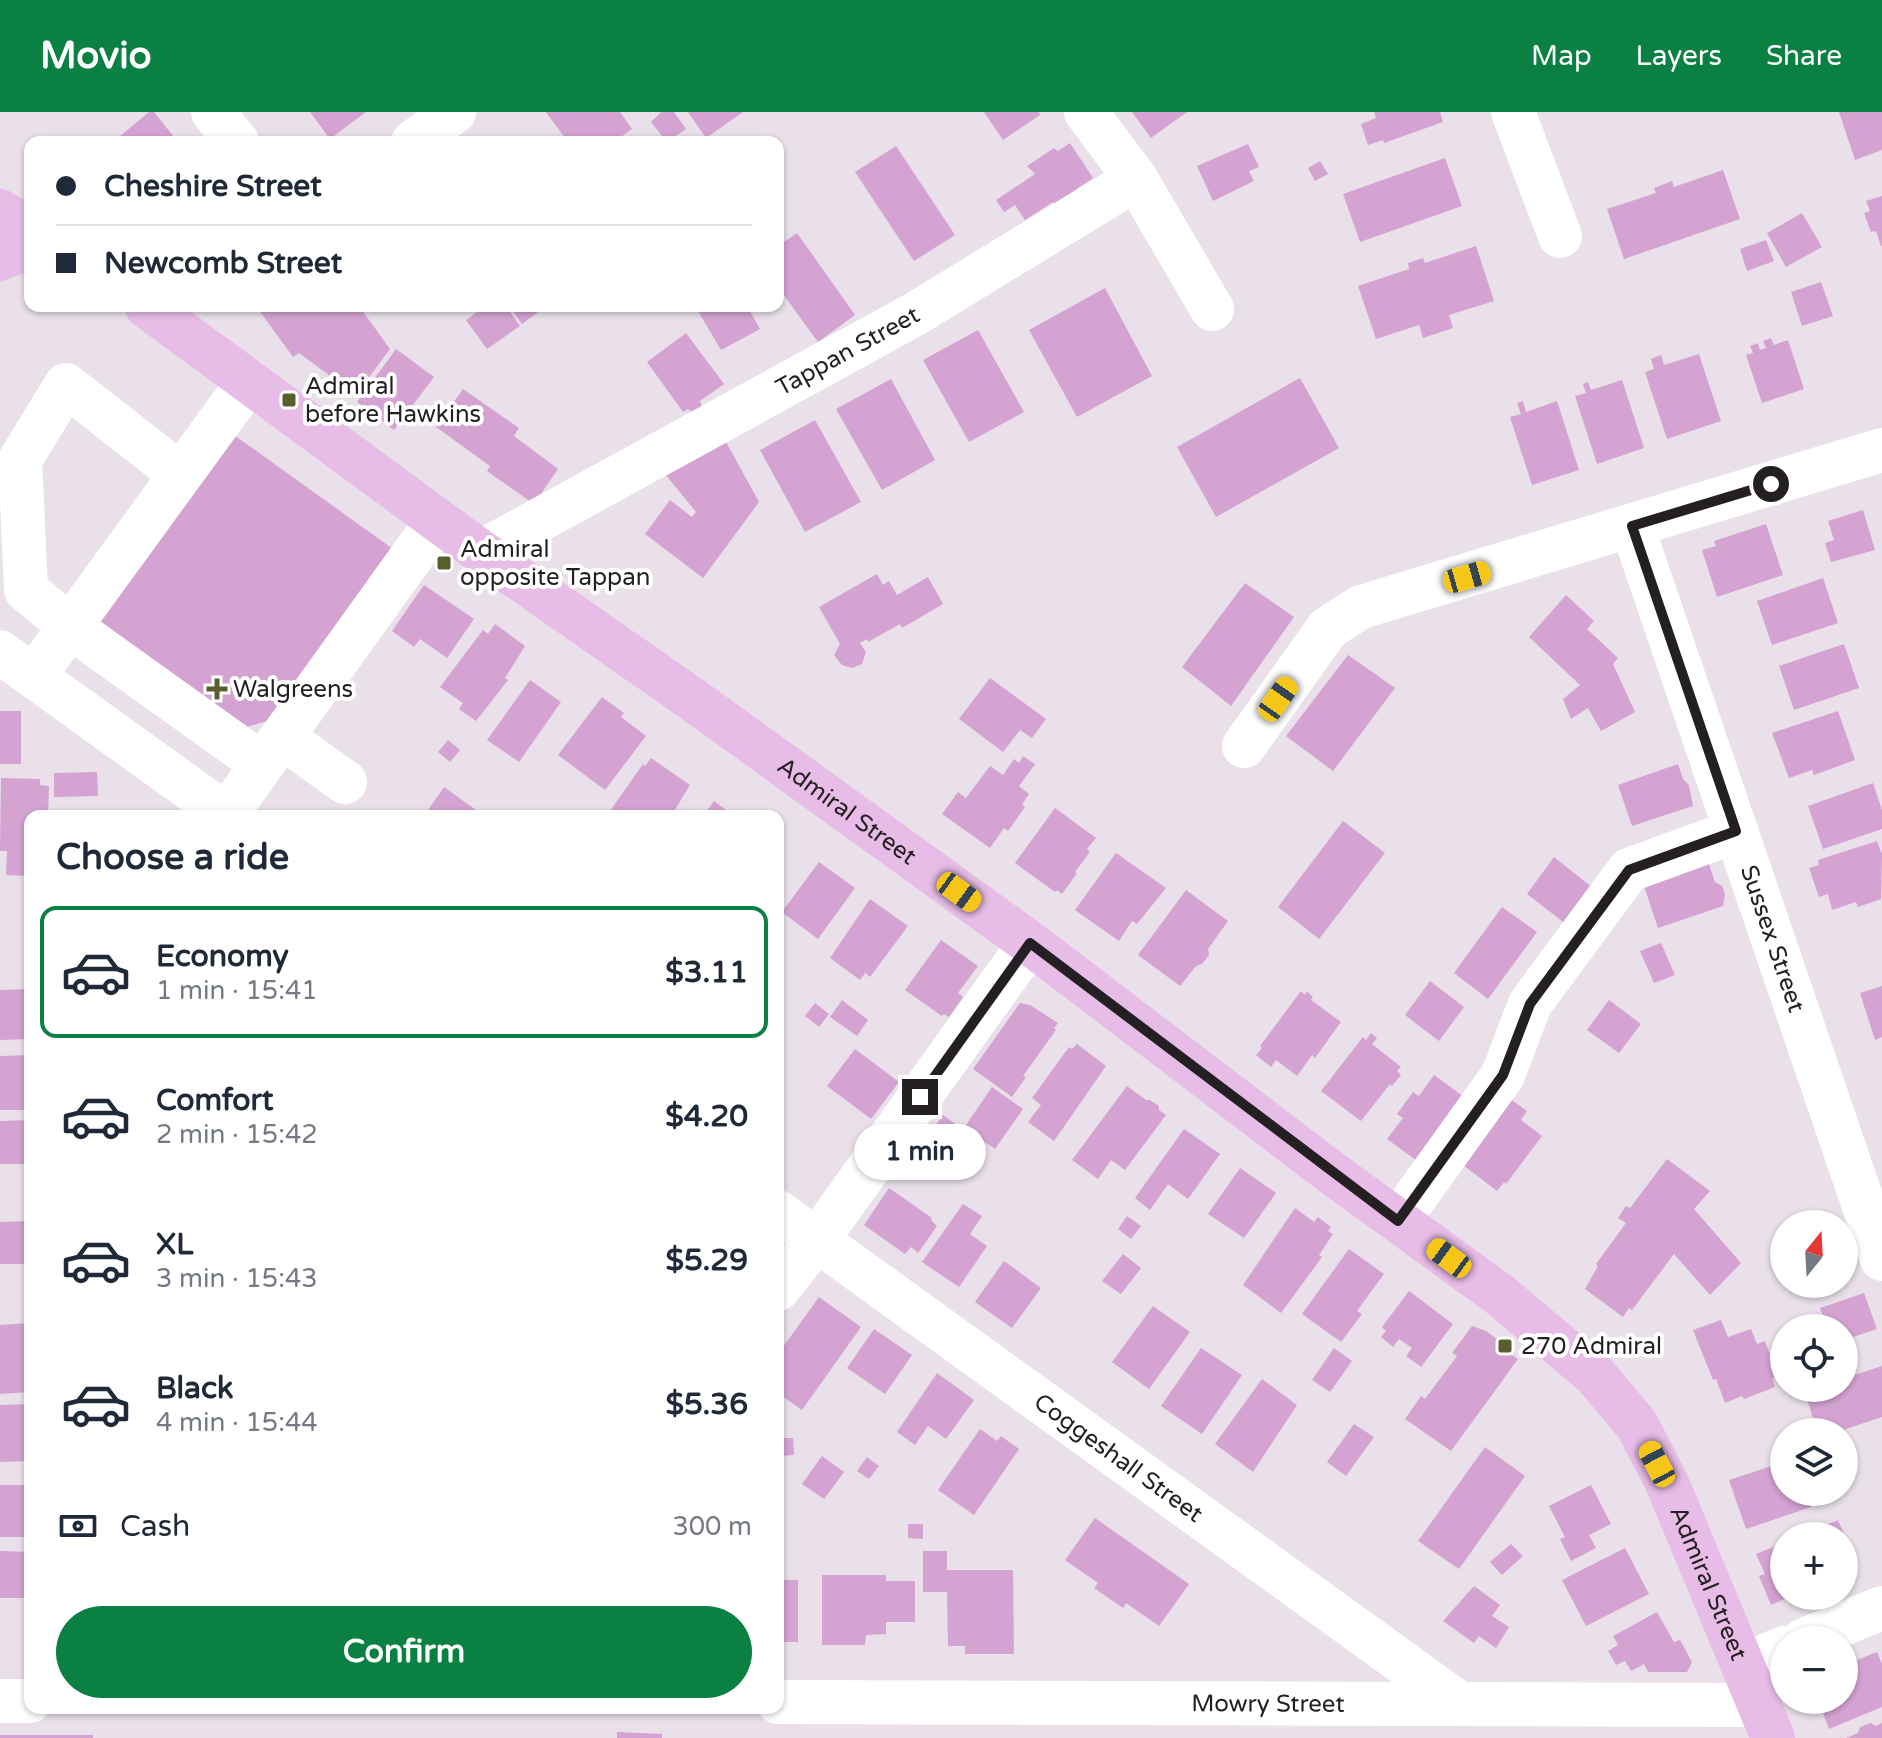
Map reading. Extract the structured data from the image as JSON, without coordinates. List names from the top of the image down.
{
  "streets": {
    "main road": ["Admiral Street"],
    "street": [
      "Tappan Street",
      "Sussex Street",
      "Coggeshall Street",
      "Mowry Street"
    ]
  },
  "crossings": [
    ["Tappan Street", "Admiral Street"],
    ["Admiral Street", "Mowry Street"],
    ["Coggeshall Street", "Mowry Street"]
  ],
  "places": {
    "transit": ["Admiral before Hawkins", "Admiral opposite Tappan", "270 Admiral"],
    "health": ["Walgreens"]
  },
  "north": "top",
  "page": {
    "header": "Movio",
    "nav": ["Map", "Layers", "Share"],
    "banner": ["Cheshire Street", "Newcomb Street"],
    "heading": "Choose a ride",
    "list": [
      {
        "name": "Economy",
        "note": "1 min · 15:41",
        "value": "$3.11"
      },
      {
        "name": "Comfort",
        "note": "2 min · 15:42",
        "value": "$4.20"
      },
      {
        "name": "XL",
        "note": "3 min · 15:43",
        "value": "$5.29"
      },
      {
        "name": "Black",
        "note": "4 min · 15:44",
        "value": "$5.36"
      }
    ],
    "bubble": "1 min",
    "map_buttons": ["+", "−"],
    "pay": ["Cash", "300 m"],
    "buttons": "Confirm"
  }
}
